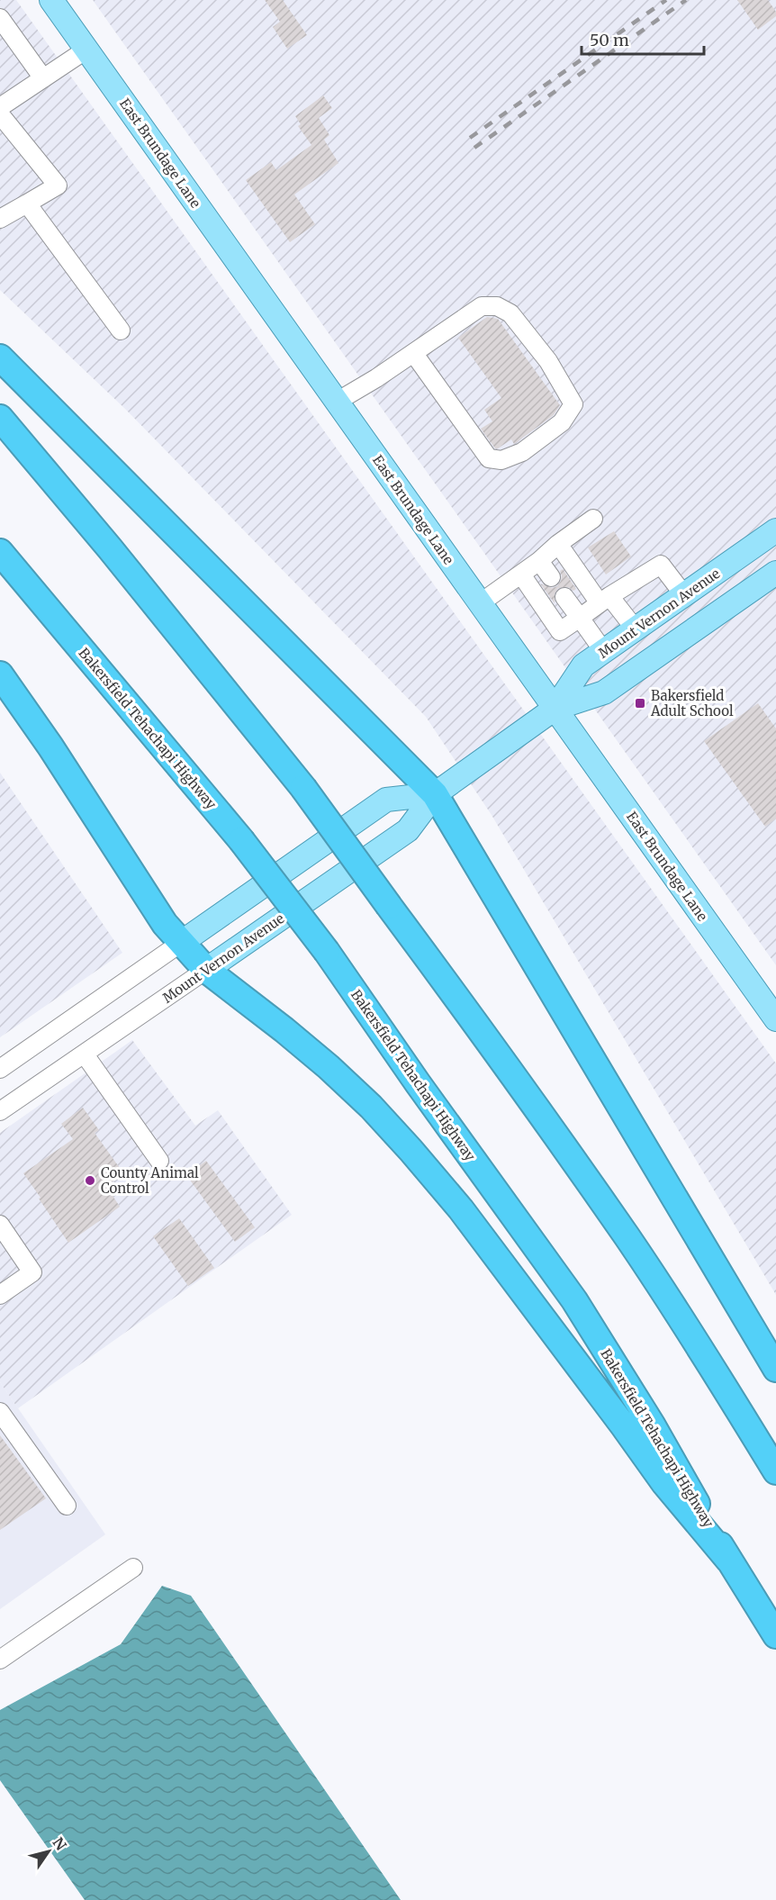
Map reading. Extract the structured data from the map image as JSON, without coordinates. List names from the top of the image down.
{
  "streets": {
    "highway": ["Bakersfield Tehachapi Highway"],
    "main road": ["East Brundage Lane", "Mount Vernon Avenue"]
  },
  "crossings": [
    ["East Brundage Lane", "Mount Vernon Avenue"]
  ],
  "places": {
    "transit": ["Bakersfield Adult School"],
    "other": ["County Animal Control"]
  },
  "scale_bar": "50 m",
  "north": "top right"
}
